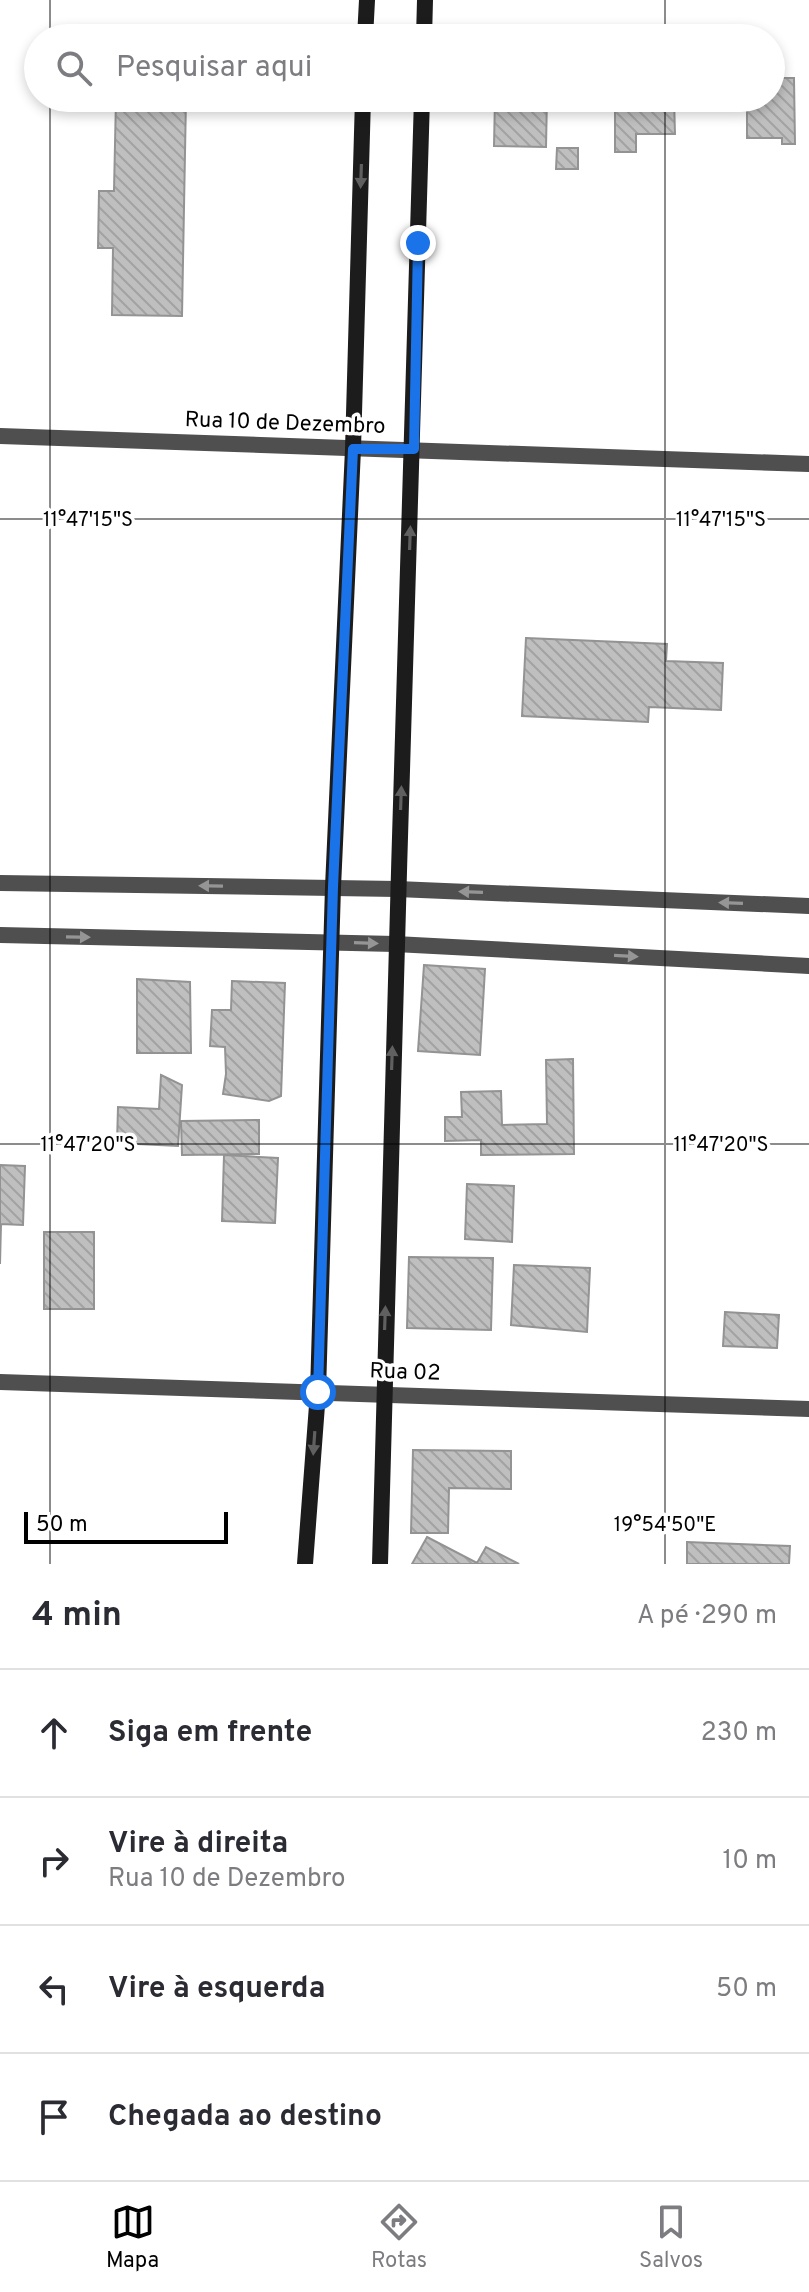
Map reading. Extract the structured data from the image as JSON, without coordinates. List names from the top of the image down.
{
  "streets": {
    "street": ["Rua 10 de Dezembro", "Rua 02"]
  },
  "scale_bar": "50 m",
  "page": {
    "search": "Pesquisar aqui",
    "scale": "50 m",
    "heading": ["4 min", "A pé · 290 m"],
    "list": [
      ["Siga em frente", "230 m"],
      ["Vire à direita", "Rua 10 de Dezembro", "10 m"],
      ["Vire à esquerda", "50 m"],
      "Chegada ao destino"
    ],
    "nav": ["Mapa", "Rotas", "Salvos"]
  },
  "coordinates": ["11°47'15\"S", "11°47'20\"S", "19°54'50\"E"]
}
